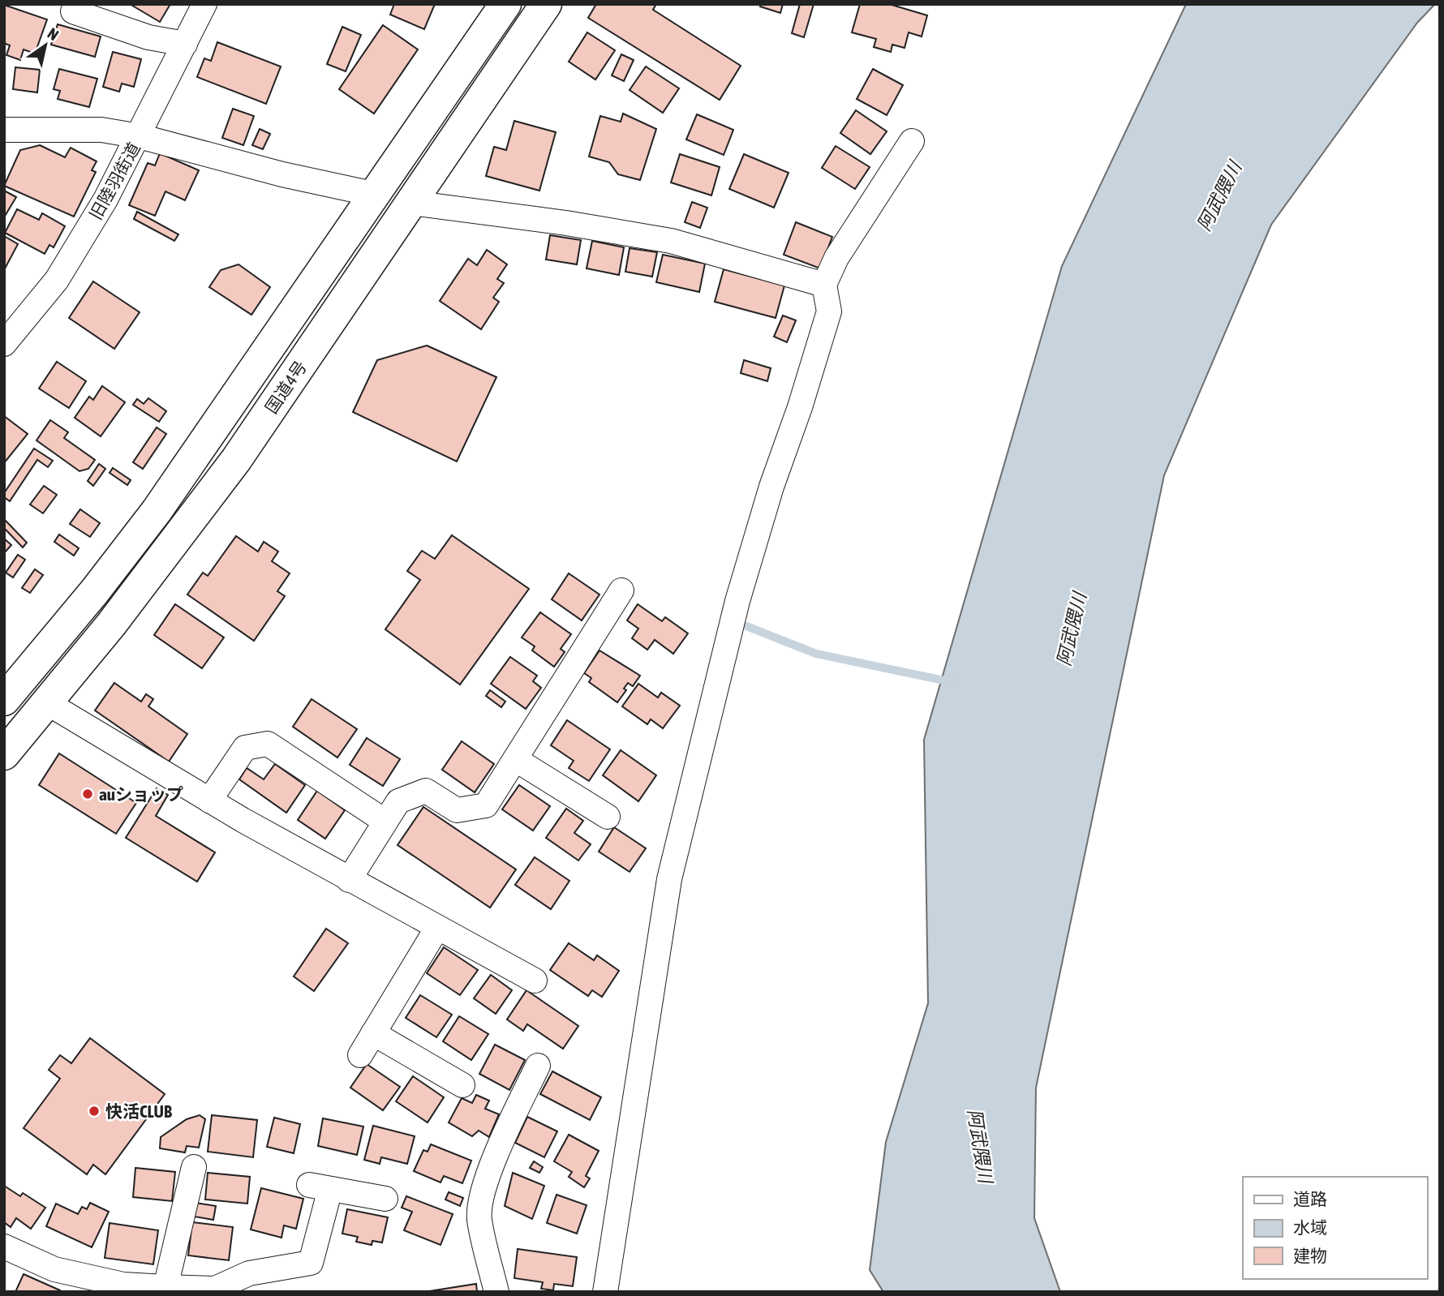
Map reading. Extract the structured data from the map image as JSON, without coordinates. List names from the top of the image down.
{
  "streets": {
    "highway": ["国道4号"],
    "street": ["旧陸羽街道"]
  },
  "water": ["阿武隈川"],
  "places": ["auショップ", "快活CLUB"],
  "legend": ["道路", "水域", "建物"],
  "north": "top right"
}
